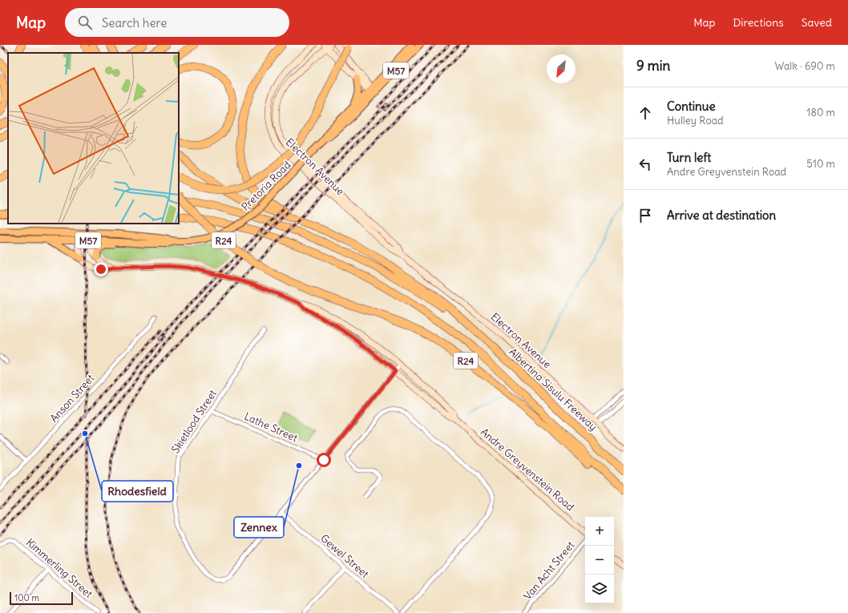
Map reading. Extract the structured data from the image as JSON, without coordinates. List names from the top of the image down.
{
  "streets": {
    "highway": ["R24", "Albertina Sisulu Freeway"],
    "main road": [
      "M57",
      "Electron Avenue",
      "Pretoria Road",
      "Andre Greyvenstein Road"
    ],
    "street": [
      "Anson Street",
      "Skietlood Street",
      "Lathe Street",
      "Gewel Street",
      "Kimmerling Street",
      "Van Acht Street"
    ]
  },
  "crossings": [
    ["R24", "Albertina Sisulu Freeway"],
    ["Skietlood Street", "Lathe Street"],
    ["Skietlood Street", "Gewel Street"]
  ],
  "places": ["Rhodesfield", "Zennex"],
  "scale_bar": "100 m",
  "north": "bottom left",
  "page": {
    "header": "Map",
    "search": "Search here",
    "nav": ["Map", "Directions", "Saved"],
    "heading": ["9 min", "Walk · 690 m"],
    "list": [
      ["Continue", "Hulley Road", "180 m"],
      ["Turn left", "Andre Greyvenstein Road", "510 m"],
      "Arrive at destination"
    ],
    "map_buttons": ["+", "−"],
    "scale": "100 m"
  }
}
